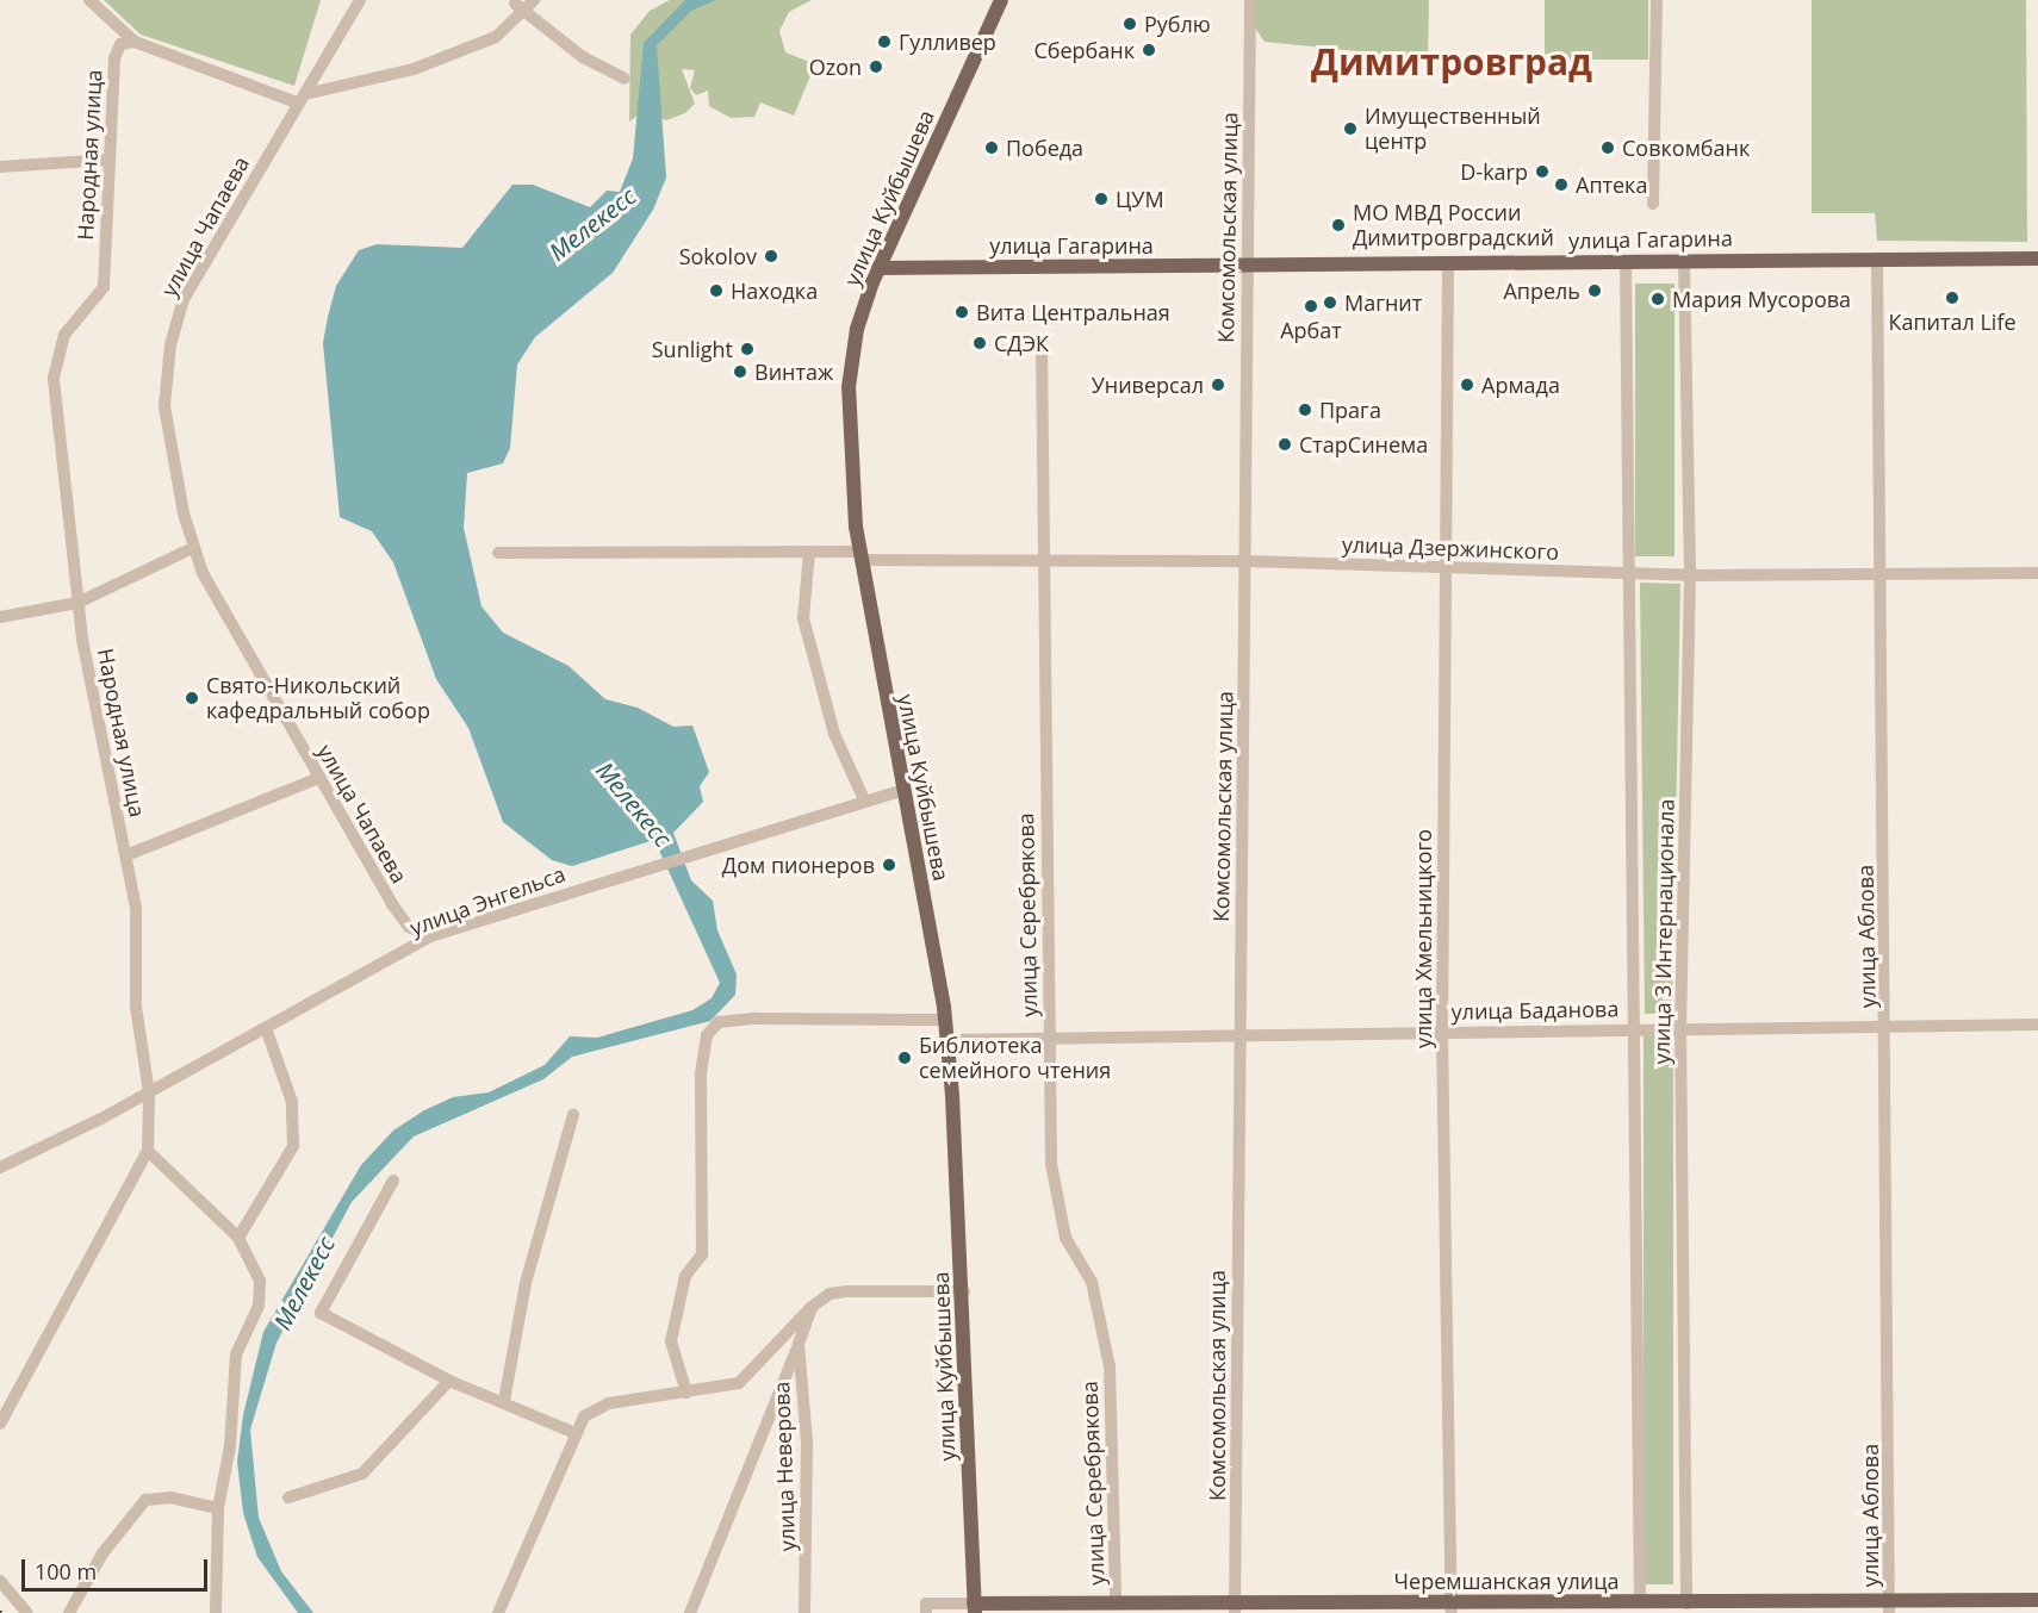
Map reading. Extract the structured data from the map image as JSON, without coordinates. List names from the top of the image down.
{
  "streets": {
    "main road": ["улица Куйбышева", "улица Гагарина", "Черемшанская улица"],
    "street": [
      "Народная улица",
      "улица Чапаева",
      "Комсомольская улица",
      "улица Дзержинского",
      "улица Энгельса",
      "улица Серебрякова",
      "улица 3 Интернационала",
      "улица Аблова",
      "улица Хмельницкого",
      "улица Баданова",
      "улица Неверова"
    ]
  },
  "crossings": [
    ["Народная улица", "улица Энгельса"],
    ["улица Куйбышева", "улица Гагарина"],
    ["улица Куйбышева", "улица Дзержинского"],
    ["улица Куйбышева", "улица Энгельса"],
    ["улица Куйбышева", "улица Баданова"],
    ["улица Куйбышева", "Черемшанская улица"],
    ["улица Чапаева", "улица Энгельса"],
    ["Комсомольская улица", "улица Гагарина"],
    ["Комсомольская улица", "улица Дзержинского"],
    ["Комсомольская улица", "улица Баданова"],
    ["Комсомольская улица", "Черемшанская улица"],
    ["улица Гагарина", "улица 3 Интернационала"],
    ["улица Гагарина", "улица Аблова"],
    ["улица Гагарина", "улица Хмельницкого"],
    ["улица Дзержинского", "улица Серебрякова"],
    ["улица Дзержинского", "улица 3 Интернационала"],
    ["улица Дзержинского", "улица Аблова"],
    ["улица Дзержинского", "улица Хмельницкого"],
    ["улица Серебрякова", "улица Баданова"],
    ["улица Серебрякова", "Черемшанская улица"],
    ["улица 3 Интернационала", "улица Баданова"],
    ["улица 3 Интернационала", "Черемшанская улица"],
    ["улица Аблова", "улица Баданова"],
    ["улица Аблова", "Черемшанская улица"],
    ["улица Хмельницкого", "улица Баданова"],
    ["улица Хмельницкого", "Черемшанская улица"]
  ],
  "districts": ["Димитровград"],
  "water": ["Мелекесс"],
  "places": [
    "Рублю",
    "Гулливер",
    "Сбербанк",
    "Ozon",
    "Имущественный центр",
    "Победа",
    "Совкомбанк",
    "D-karp",
    "Аптека",
    "ЦУМ",
    "МО МВД России Димитровградский",
    "Sokolov",
    "Находка",
    "Апрель",
    "Капитал Life",
    "Мария Мусорова",
    "Магнит",
    "Арбат",
    "Вита Центральная",
    "СДЭК",
    "Sunlight",
    "Винтаж",
    "Универсал",
    "Армада",
    "Прага",
    "СтарСинема",
    "Свято-Никольский кафедральный собор",
    "Дом пионеров",
    "Библиотека семейного чтения"
  ],
  "scale_bar": "100 m"
}
